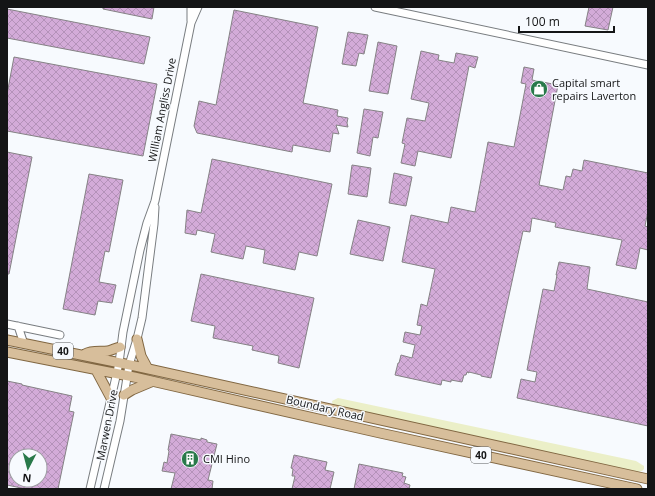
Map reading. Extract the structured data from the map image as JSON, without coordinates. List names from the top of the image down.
{
  "streets": {
    "main road": ["40", "Boundary Road"],
    "street": ["William Angliss Drive", "Marwen Drive"]
  },
  "crossings": [
    ["William Angliss Drive", "Boundary Road"],
    ["William Angliss Drive", "Marwen Drive"],
    ["Boundary Road", "Marwen Drive"]
  ],
  "places": {
    "shop": ["Capital smart repairs Laverton"],
    "building": ["CMI Hino"]
  },
  "scale_bar": "100 m",
  "north": "bottom"
}
